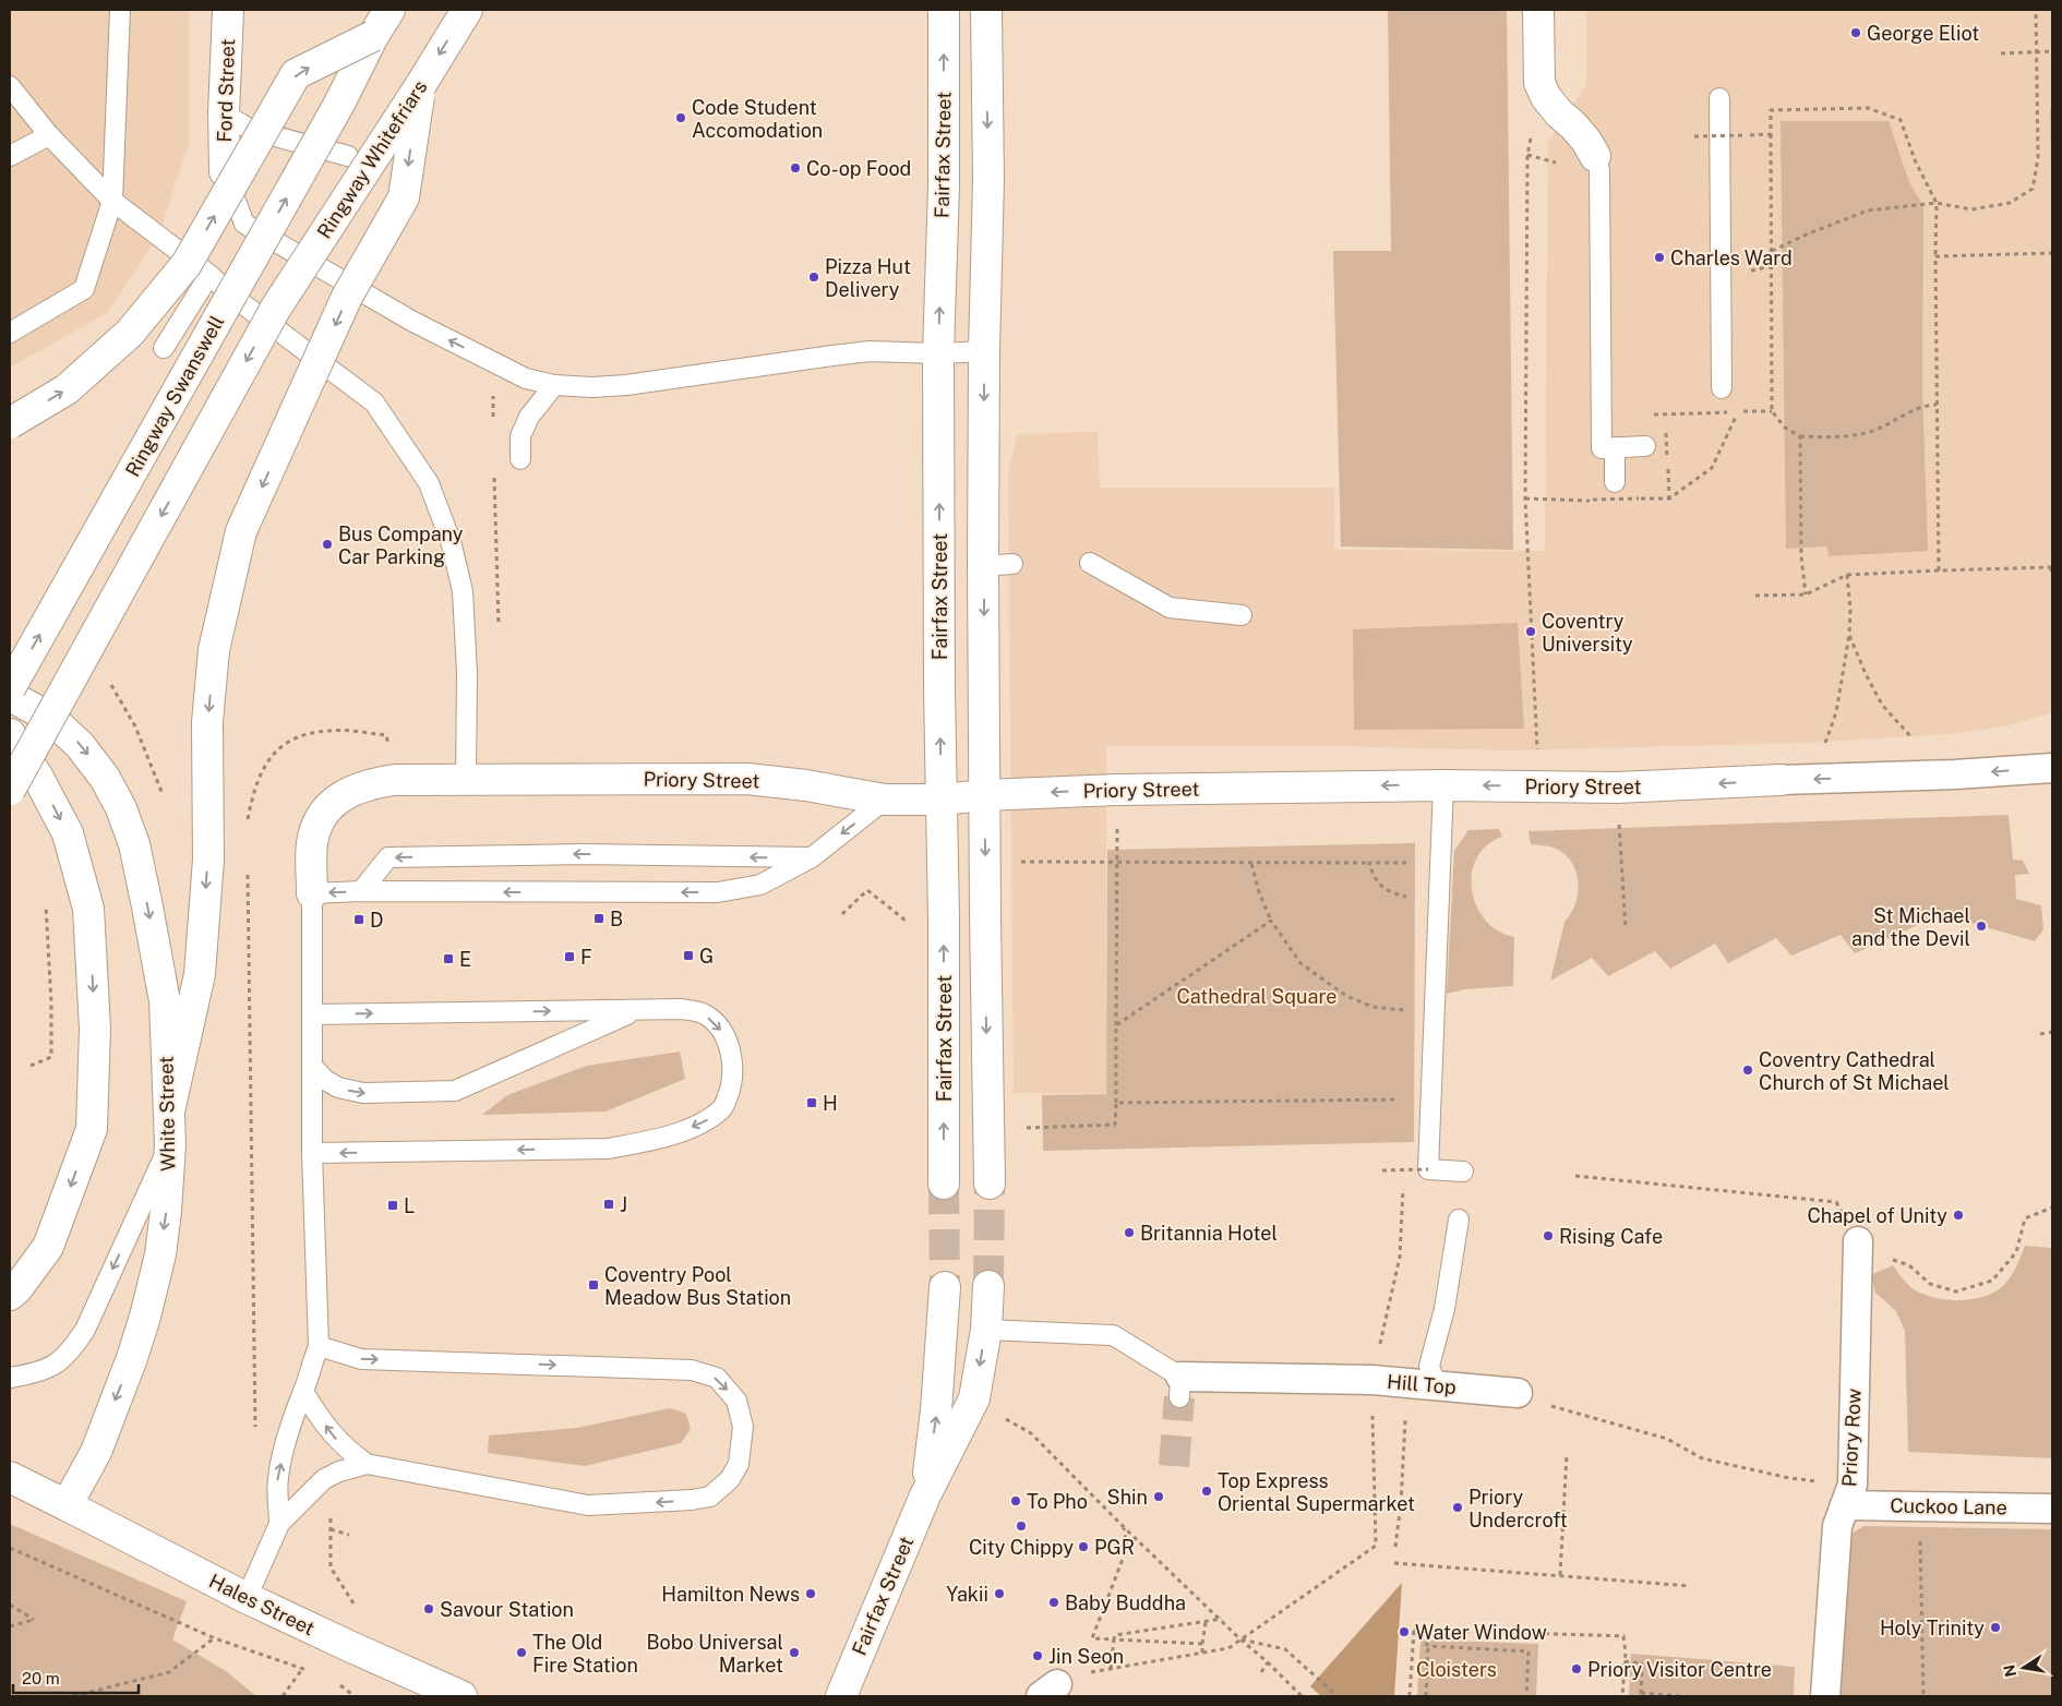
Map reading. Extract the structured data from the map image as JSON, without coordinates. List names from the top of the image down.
{
  "streets": {
    "main road": [
      "Ford Street",
      "Fairfax Street",
      "Ringway Whitefriars",
      "Ringway Swanswell",
      "Priory Street",
      "White Street",
      "Hales Street"
    ],
    "street": ["Hill Top", "Priory Row", "Cuckoo Lane"]
  },
  "crossings": [
    ["Fairfax Street", "Priory Street"],
    ["Fairfax Street", "Hill Top"],
    ["White Street", "Hales Street"],
    ["Priory Row", "Cuckoo Lane"]
  ],
  "one_way": ["Priory Street"],
  "parks": ["Cathedral Square", "Cloisters"],
  "places": {
    "other": [
      "George Eliot",
      "Code Student Accomodation",
      "Co-op Food",
      "Charles Ward",
      "Pizza Hut Delivery",
      "Bus Company Car Parking",
      "Coventry University",
      "St Michael and the Devil",
      "Coventry Cathedral Church of St Michael",
      "Chapel of Unity",
      "Britannia Hotel",
      "Rising Cafe",
      "Top Express Oriental Supermarket",
      "Shin",
      "To Pho",
      "Priory Undercroft",
      "City Chippy",
      "PGR",
      "Hamilton News",
      "Yakii",
      "Baby Buddha",
      "Savour Station",
      "Holy Trinity",
      "Water Window",
      "The Old Fire Station",
      "Bobo Universal Market",
      "Jin Seon",
      "Priory Visitor Centre"
    ],
    "transit": [
      "B",
      "D",
      "G",
      "F",
      "E",
      "H",
      "J",
      "L",
      "Coventry Pool Meadow Bus Station"
    ]
  },
  "scale_bar": "20 m",
  "north": "left"
}
